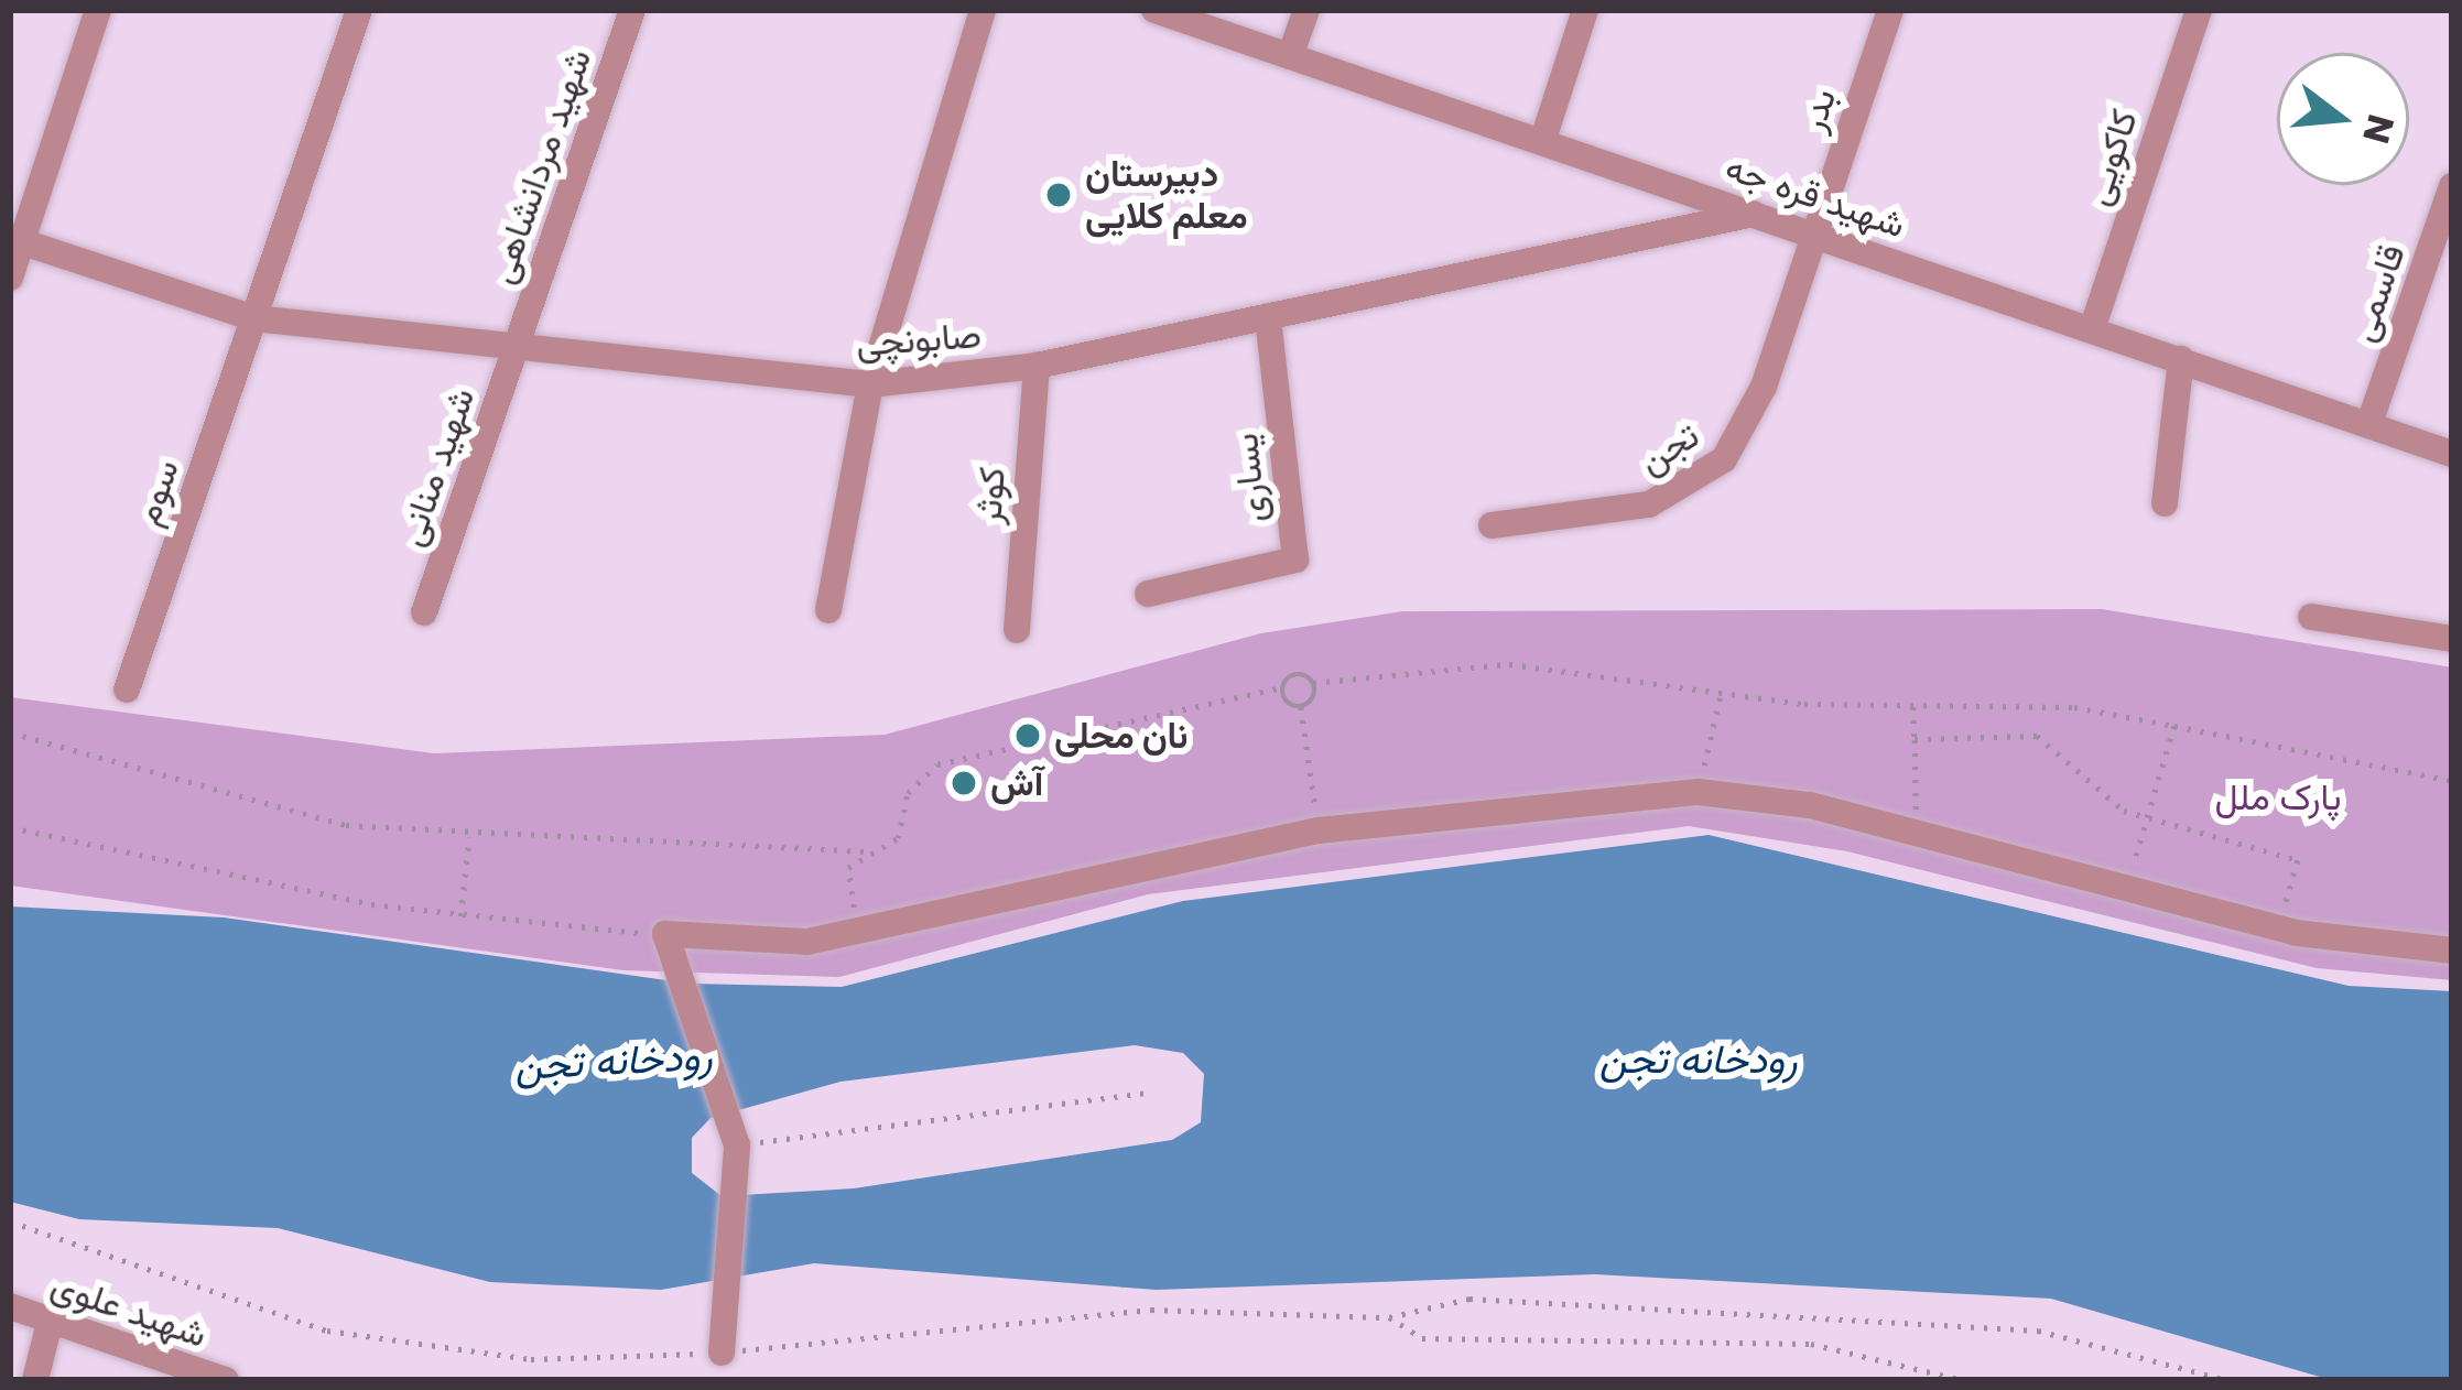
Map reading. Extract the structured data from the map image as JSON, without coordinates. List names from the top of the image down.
{
  "streets": {
    "street": [
      "بدر",
      "کاکویی",
      "شهید مردانشاهی",
      "شهید قره جه",
      "قاسمی",
      "صابونچی",
      "تجن",
      "شهید منانی",
      "یساری",
      "سوم",
      "کوثر",
      "شهید علوی"
    ]
  },
  "crossings": [
    ["بدر", "شهید قره جه"],
    ["بدر", "تجن"],
    ["کاکویی", "شهید قره جه"],
    ["شهید مردانشاهی", "صابونچی"],
    ["شهید مردانشاهی", "شهید منانی"],
    ["شهید قره جه", "قاسمی"],
    ["شهید قره جه", "صابونچی"],
    ["شهید قره جه", "تجن"],
    ["صابونچی", "شهید منانی"],
    ["صابونچی", "یساری"],
    ["صابونچی", "سوم"],
    ["صابونچی", "کوثر"]
  ],
  "water": ["رودخانه تجن"],
  "parks": ["پارک ملل"],
  "places": ["دبیرستان معلم کلایی", "نان محلی", "آش"],
  "north": "right"
}
